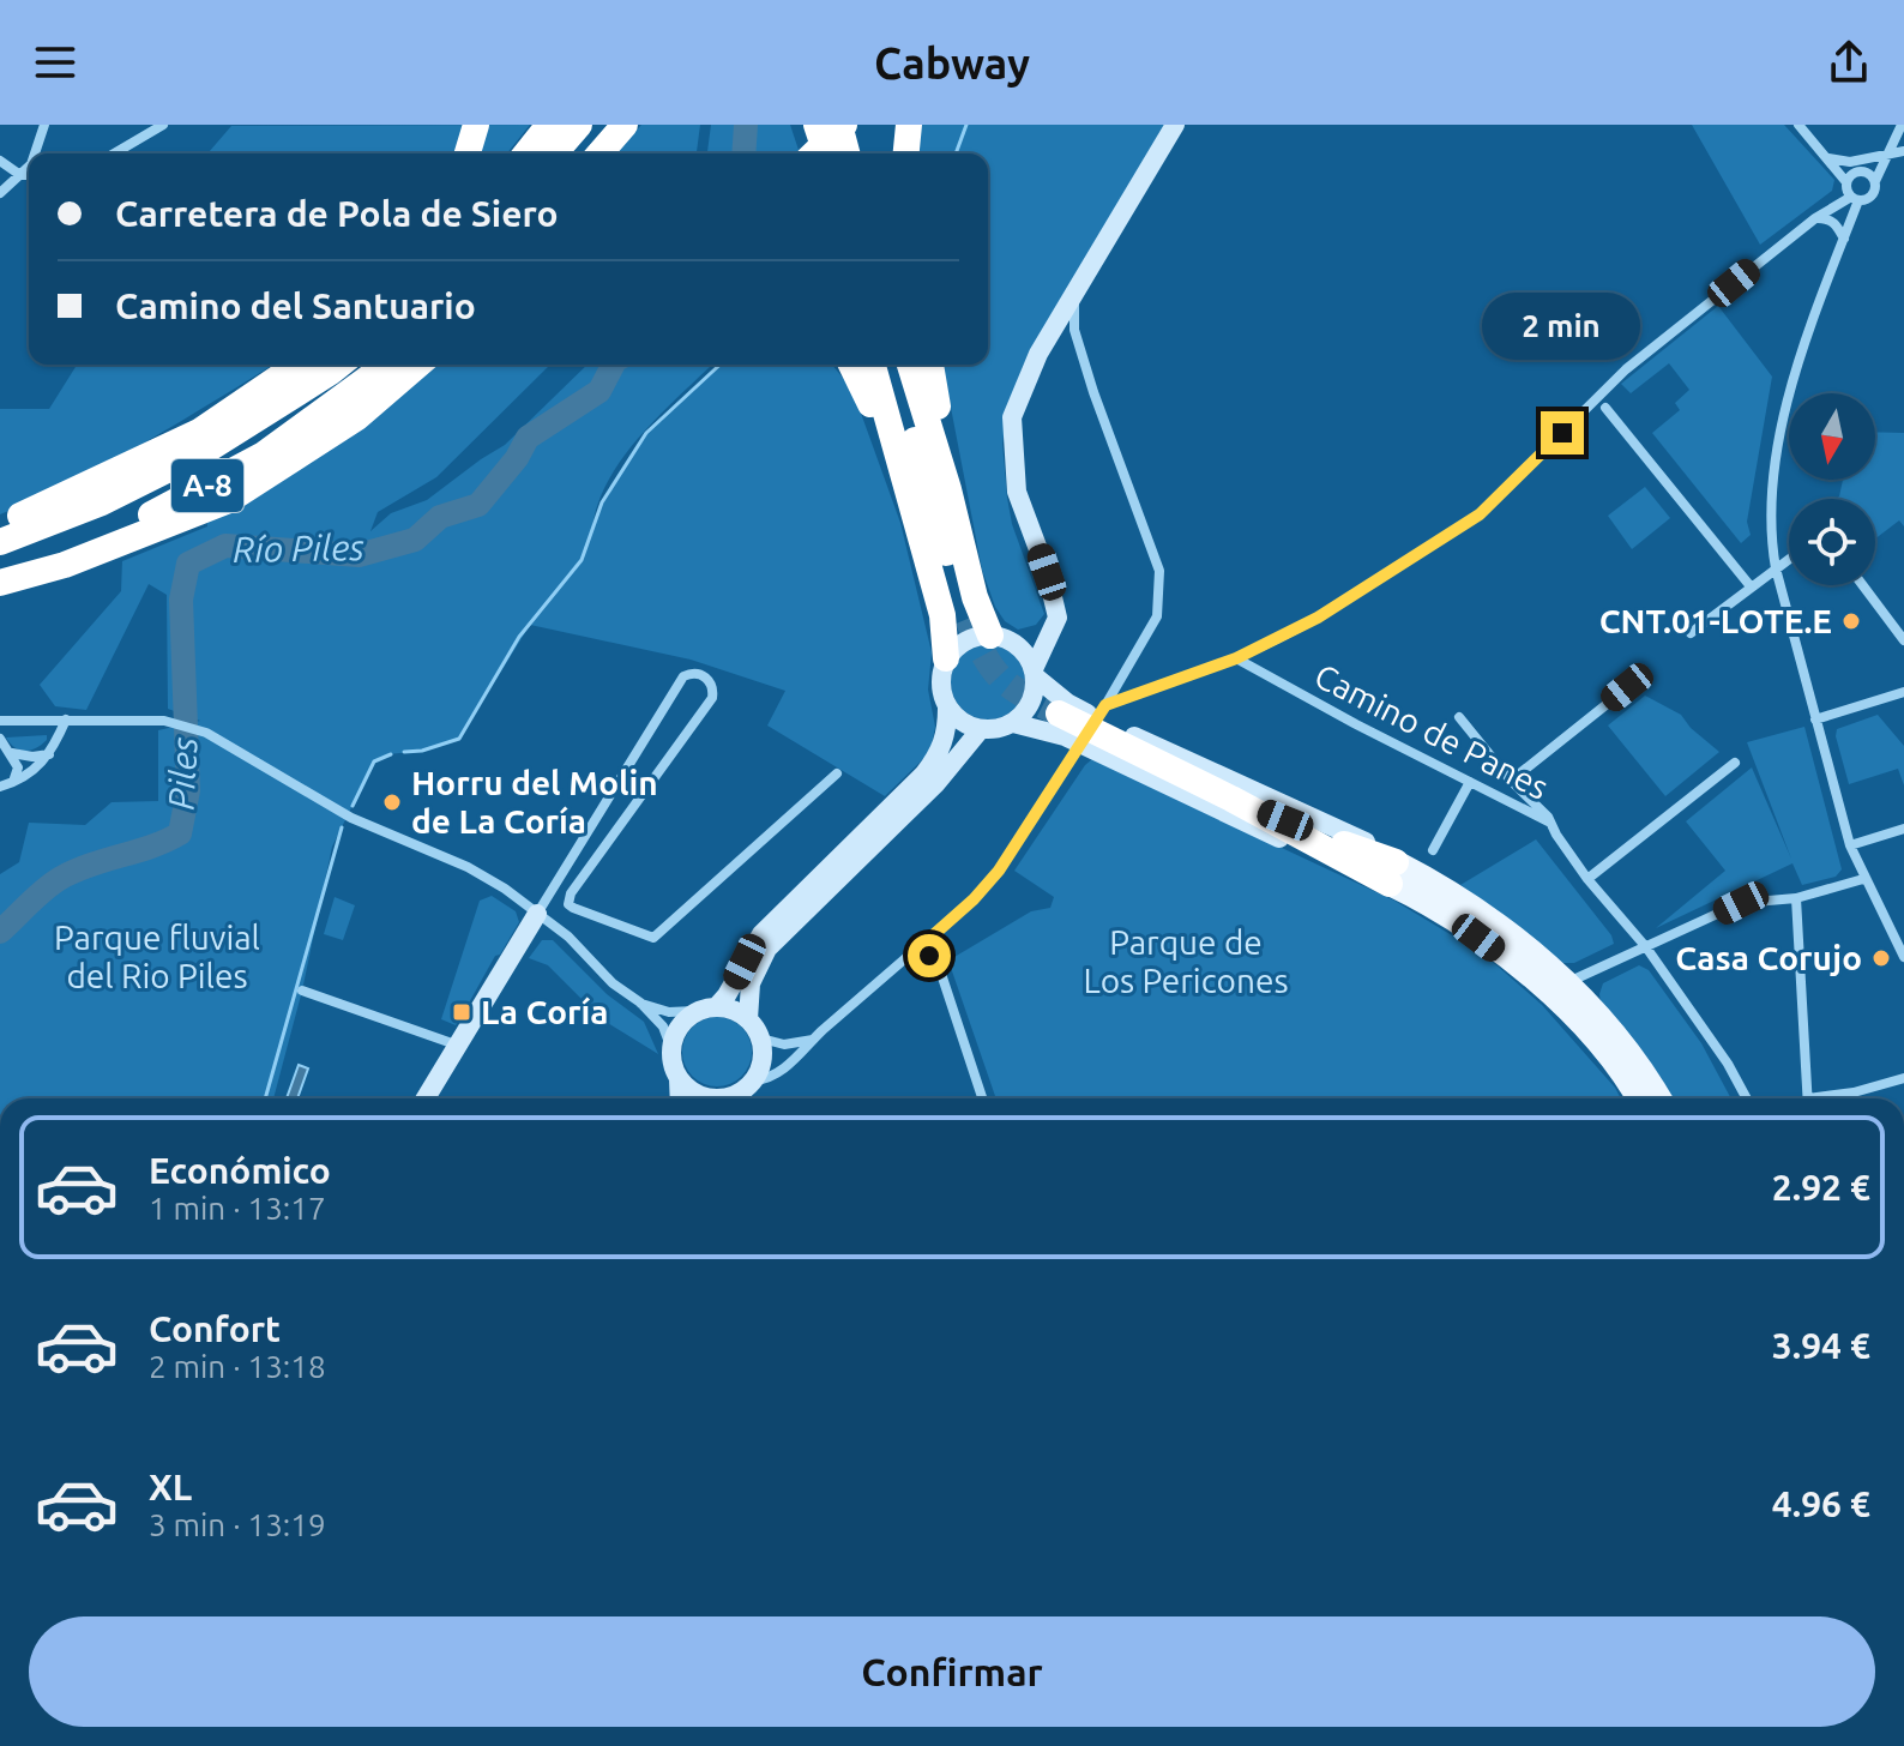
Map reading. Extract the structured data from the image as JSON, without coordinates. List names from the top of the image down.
{
  "streets": {
    "highway": ["A-8"],
    "street": ["Camino de Panes"]
  },
  "water": ["Río Piles", "Piles"],
  "parks": ["Parque fluvial del Rio Piles", "Parque de Los Pericones"],
  "places": {
    "other": ["CNT.01-LOTE.E", "Horru del Molin de La Coría", "Casa Corujo"],
    "transit": ["La Coría"]
  },
  "north": "bottom",
  "page": {
    "header": "Cabway",
    "banner": ["Carretera de Pola de Siero", "Camino del Santuario"],
    "bubble": "2 min",
    "list": [
      {
        "name": "Económico",
        "note": "1 min · 13:17",
        "value": "2.92 €"
      },
      {
        "name": "Confort",
        "note": "2 min · 13:18",
        "value": "3.94 €"
      },
      {
        "name": "XL",
        "note": "3 min · 13:19",
        "value": "4.96 €"
      }
    ],
    "buttons": "Confirmar"
  }
}
